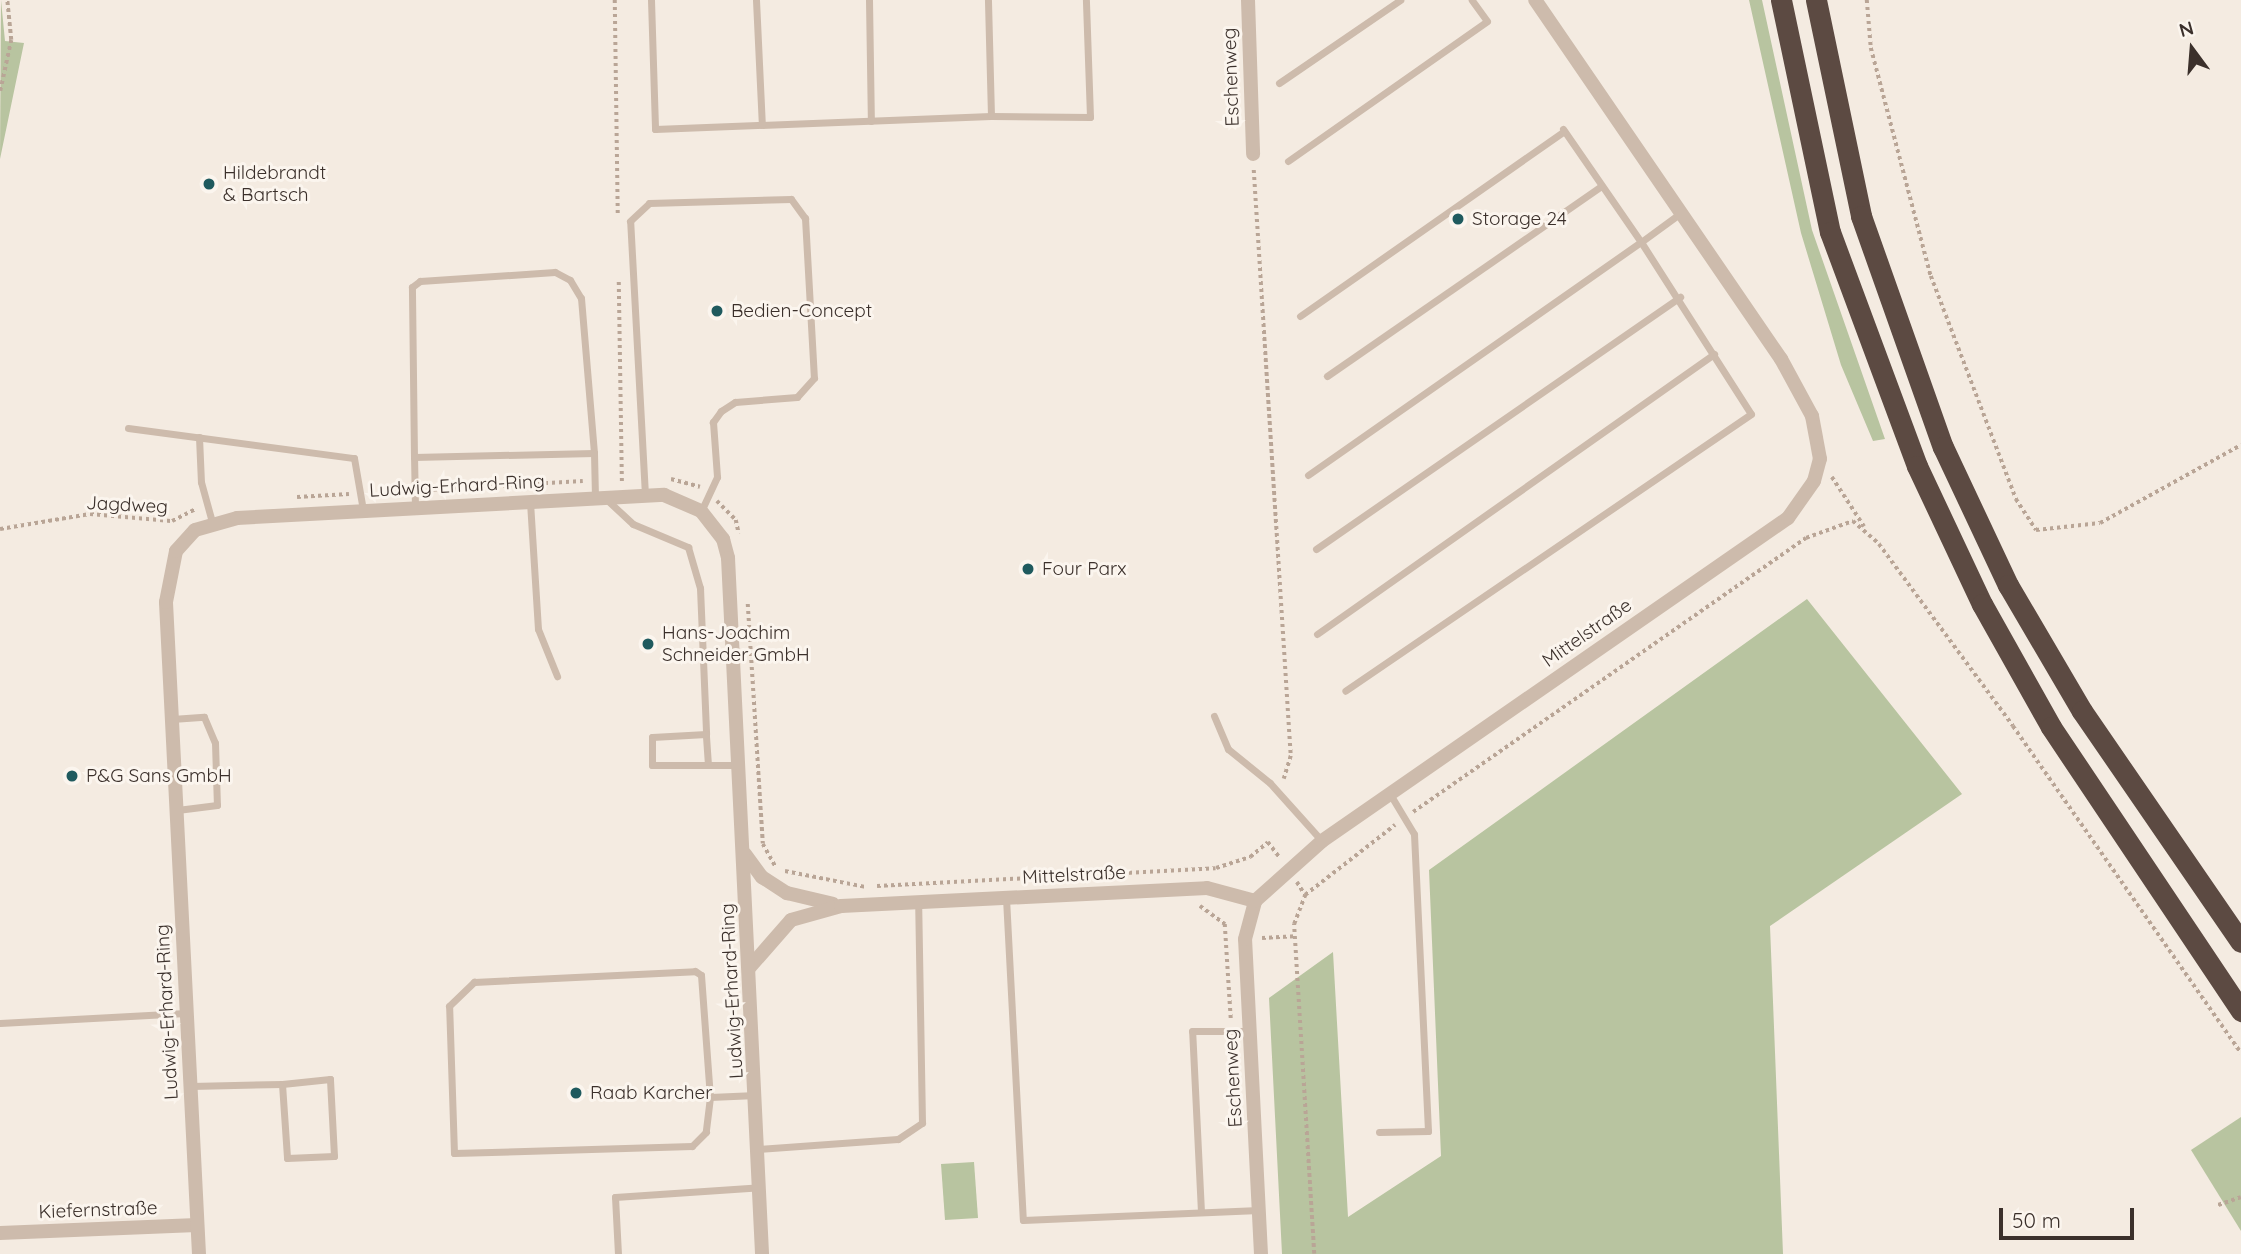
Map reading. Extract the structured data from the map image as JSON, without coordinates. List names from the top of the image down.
{
  "streets": {
    "street": [
      "Eschenweg",
      "Ludwig-Erhard-Ring",
      "Mittelstraße",
      "Kiefernstraße"
    ],
    "path": ["Jagdweg"]
  },
  "crossings": [
    ["Eschenweg", "Mittelstraße"],
    ["Ludwig-Erhard-Ring", "Jagdweg"],
    ["Ludwig-Erhard-Ring", "Mittelstraße"],
    ["Ludwig-Erhard-Ring", "Kiefernstraße"]
  ],
  "places": [
    "Hildebrandt & Bartsch",
    "Storage 24",
    "Bedien-Concept",
    "Four Parx",
    "Hans-Joachim Schneider GmbH",
    "P&G Sans GmbH",
    "Raab Karcher"
  ],
  "scale_bar": "50 m",
  "north": "top"
}
